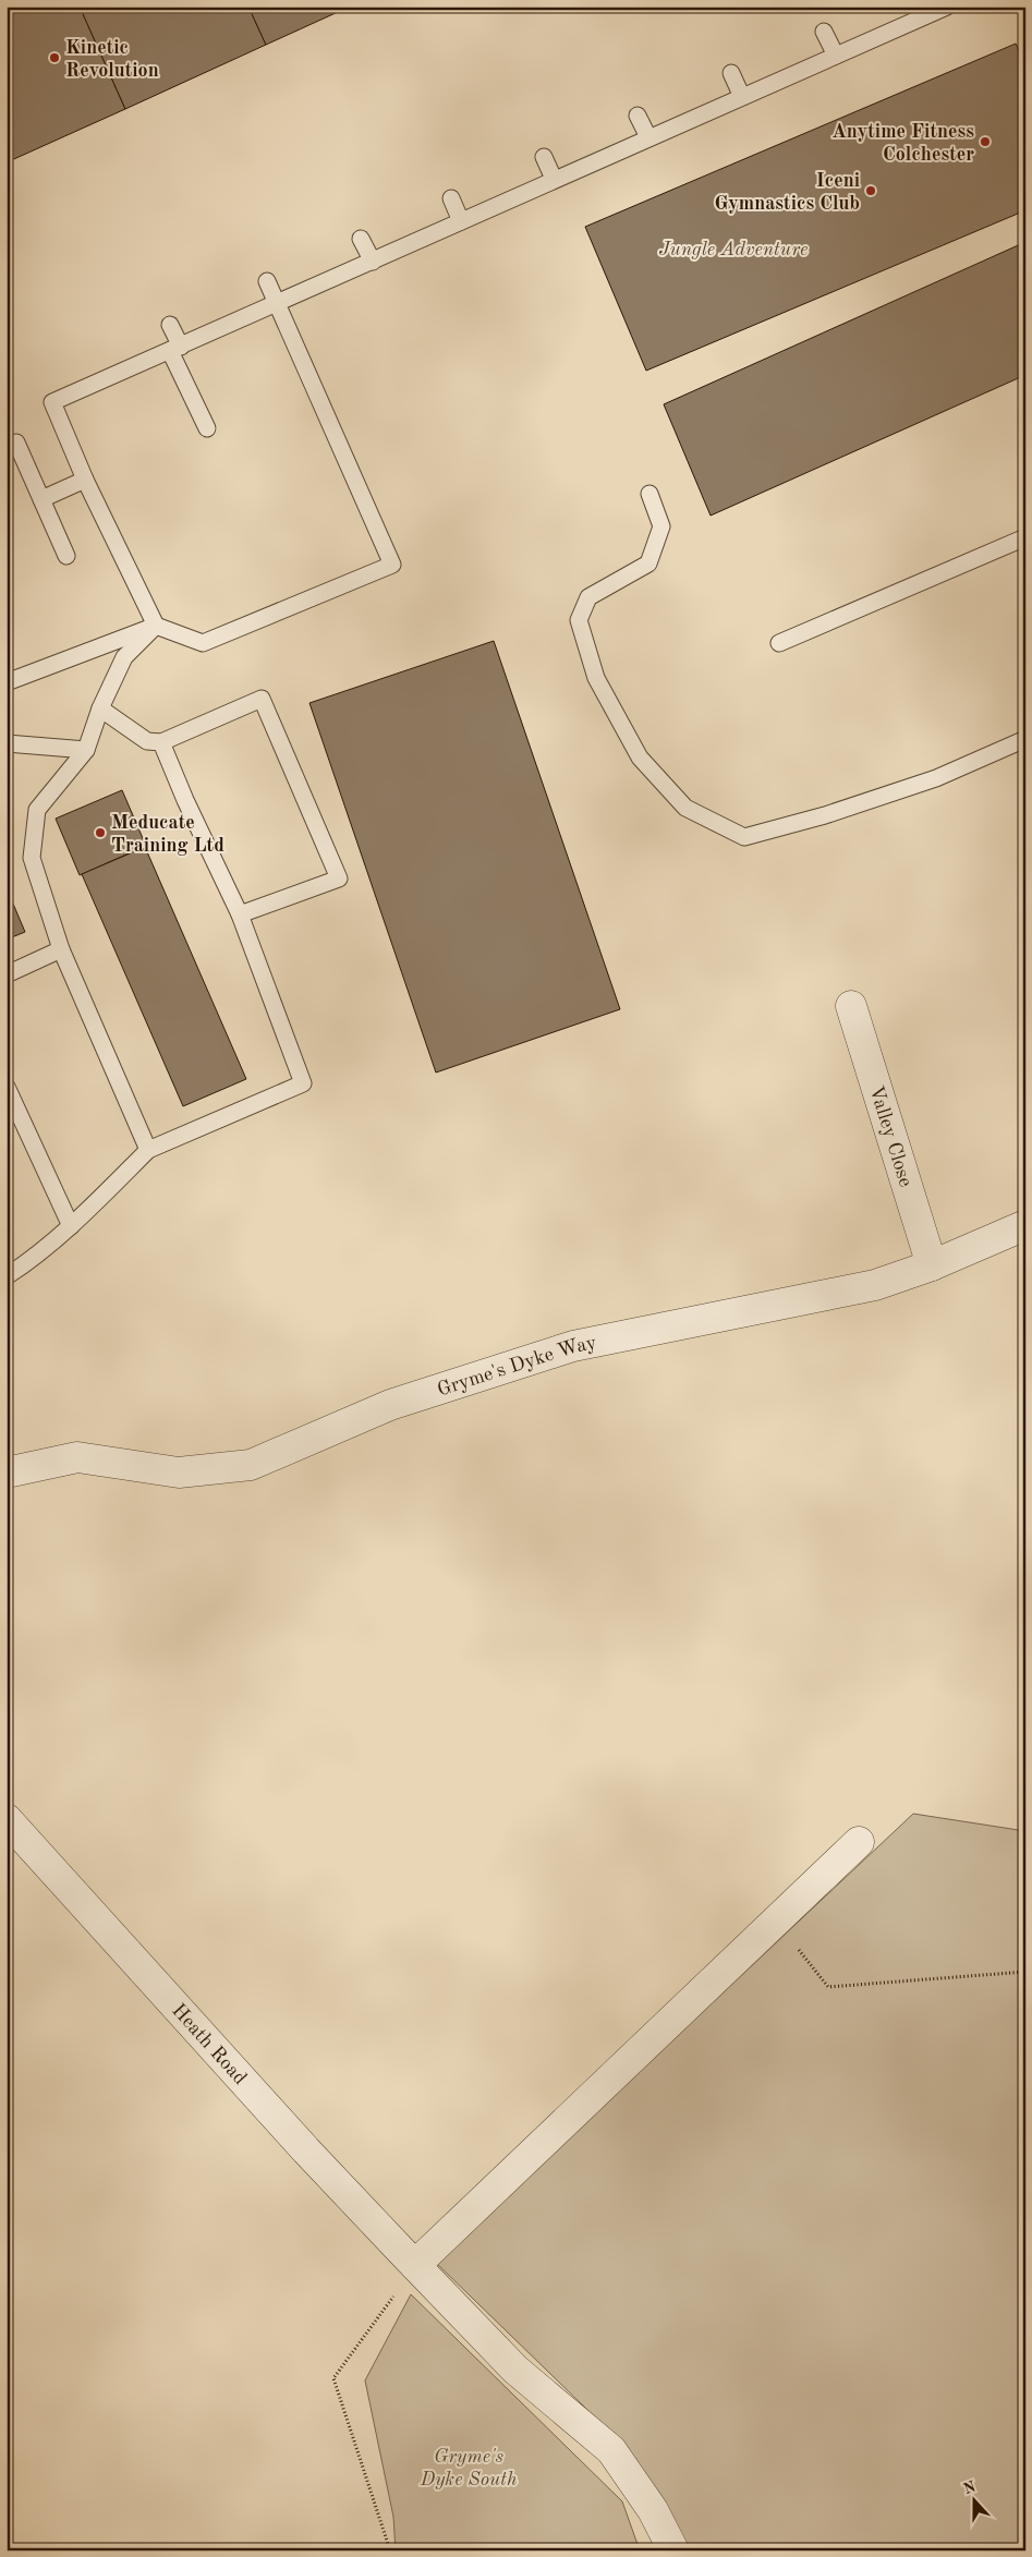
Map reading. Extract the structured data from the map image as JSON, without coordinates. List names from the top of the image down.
{
  "streets": {
    "street": ["Valley Close", "Gryme's Dyke Way", "Heath Road"]
  },
  "crossings": [
    ["Valley Close", "Gryme's Dyke Way"]
  ],
  "parks": ["Jungle Adventure", "Gryme's Dyke South"],
  "places": [
    "Kinetic Revolution",
    "Anytime Fitness Colchester",
    "Iceni Gymnastics Club",
    "Meducate Training Ltd"
  ],
  "north": "top"
}
